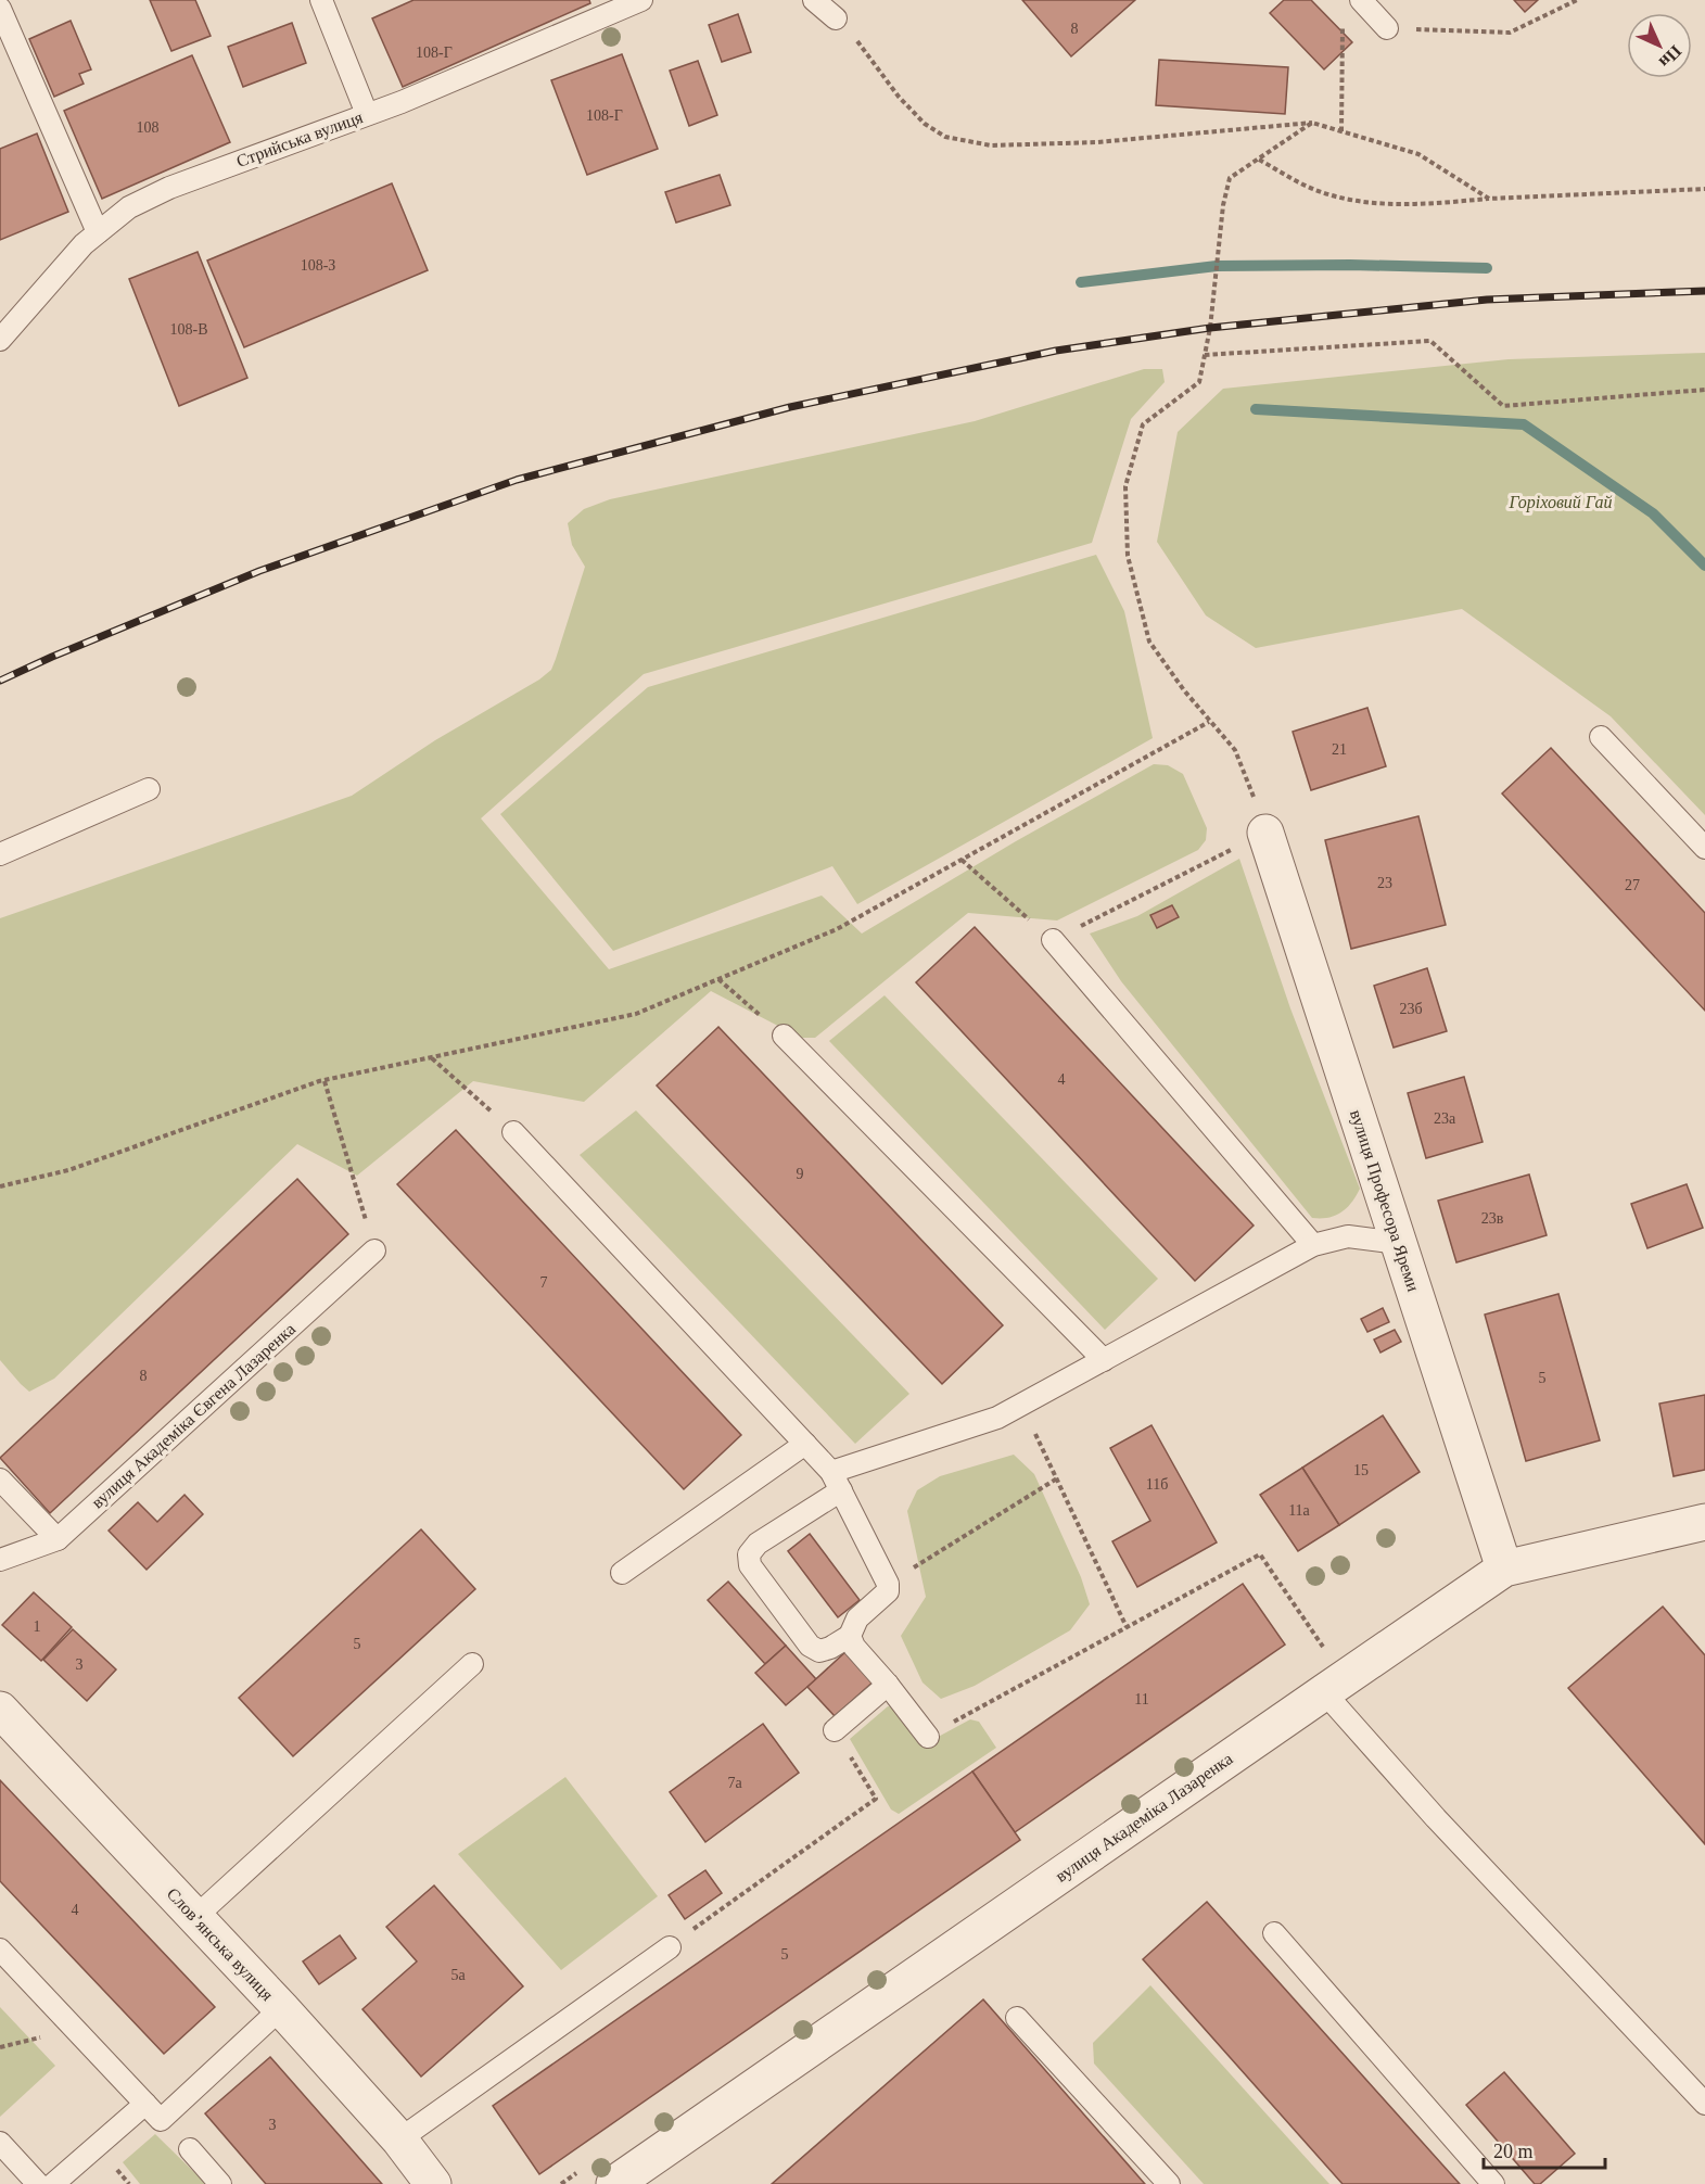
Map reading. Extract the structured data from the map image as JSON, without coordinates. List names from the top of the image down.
{
  "streets": {
    "street": ["вулиця Професора Яреми", "вулиця Академіка Лазаренка", "Словʼянська вулиця"],
    "lane": ["Стрийська вулиця", "вулиця Академіка Євгена Лазаренка"]
  },
  "crossings": [
    ["вулиця Професора Яреми", "вулиця Академіка Лазаренка"]
  ],
  "parks": ["Горіховий Гай"],
  "house_numbers": [
    "8",
    "108-Г",
    "108-Г",
    "108",
    "108-З",
    "108-В",
    "21",
    "23",
    "27",
    "23б",
    "4",
    "23а",
    "9",
    "23в",
    "7",
    "8",
    "5",
    "15",
    "11б",
    "11а",
    "1",
    "5",
    "3",
    "11",
    "7а",
    "4",
    "5",
    "5а",
    "3"
  ],
  "scale_bar": "20 m",
  "north": "bottom right"
}
